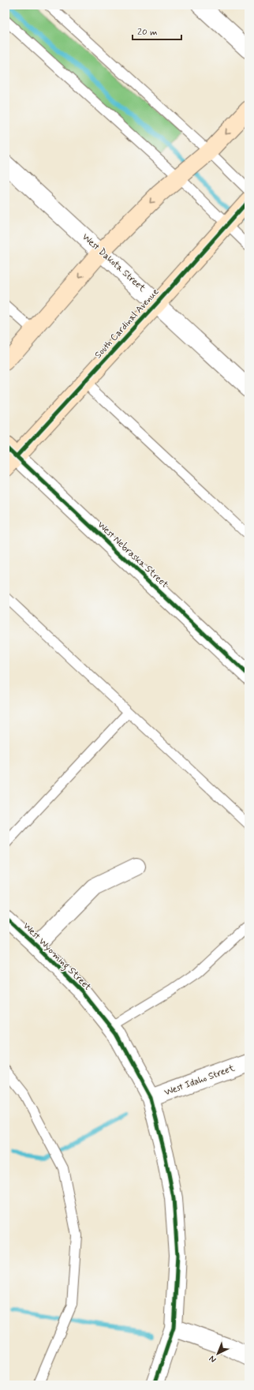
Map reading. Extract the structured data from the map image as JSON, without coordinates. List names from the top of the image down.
{
  "streets": {
    "main road": ["South Cardinal Avenue"],
    "street": [
      "West Dakota Street",
      "West Nebraska Street",
      "West Wyoming Street",
      "West Idaho Street"
    ]
  },
  "crossings": [
    ["West Dakota Street", "South Cardinal Avenue"],
    ["South Cardinal Avenue", "West Nebraska Street"],
    ["West Wyoming Street", "West Idaho Street"]
  ],
  "scale_bar": "20 m",
  "north": "bottom left"
}
